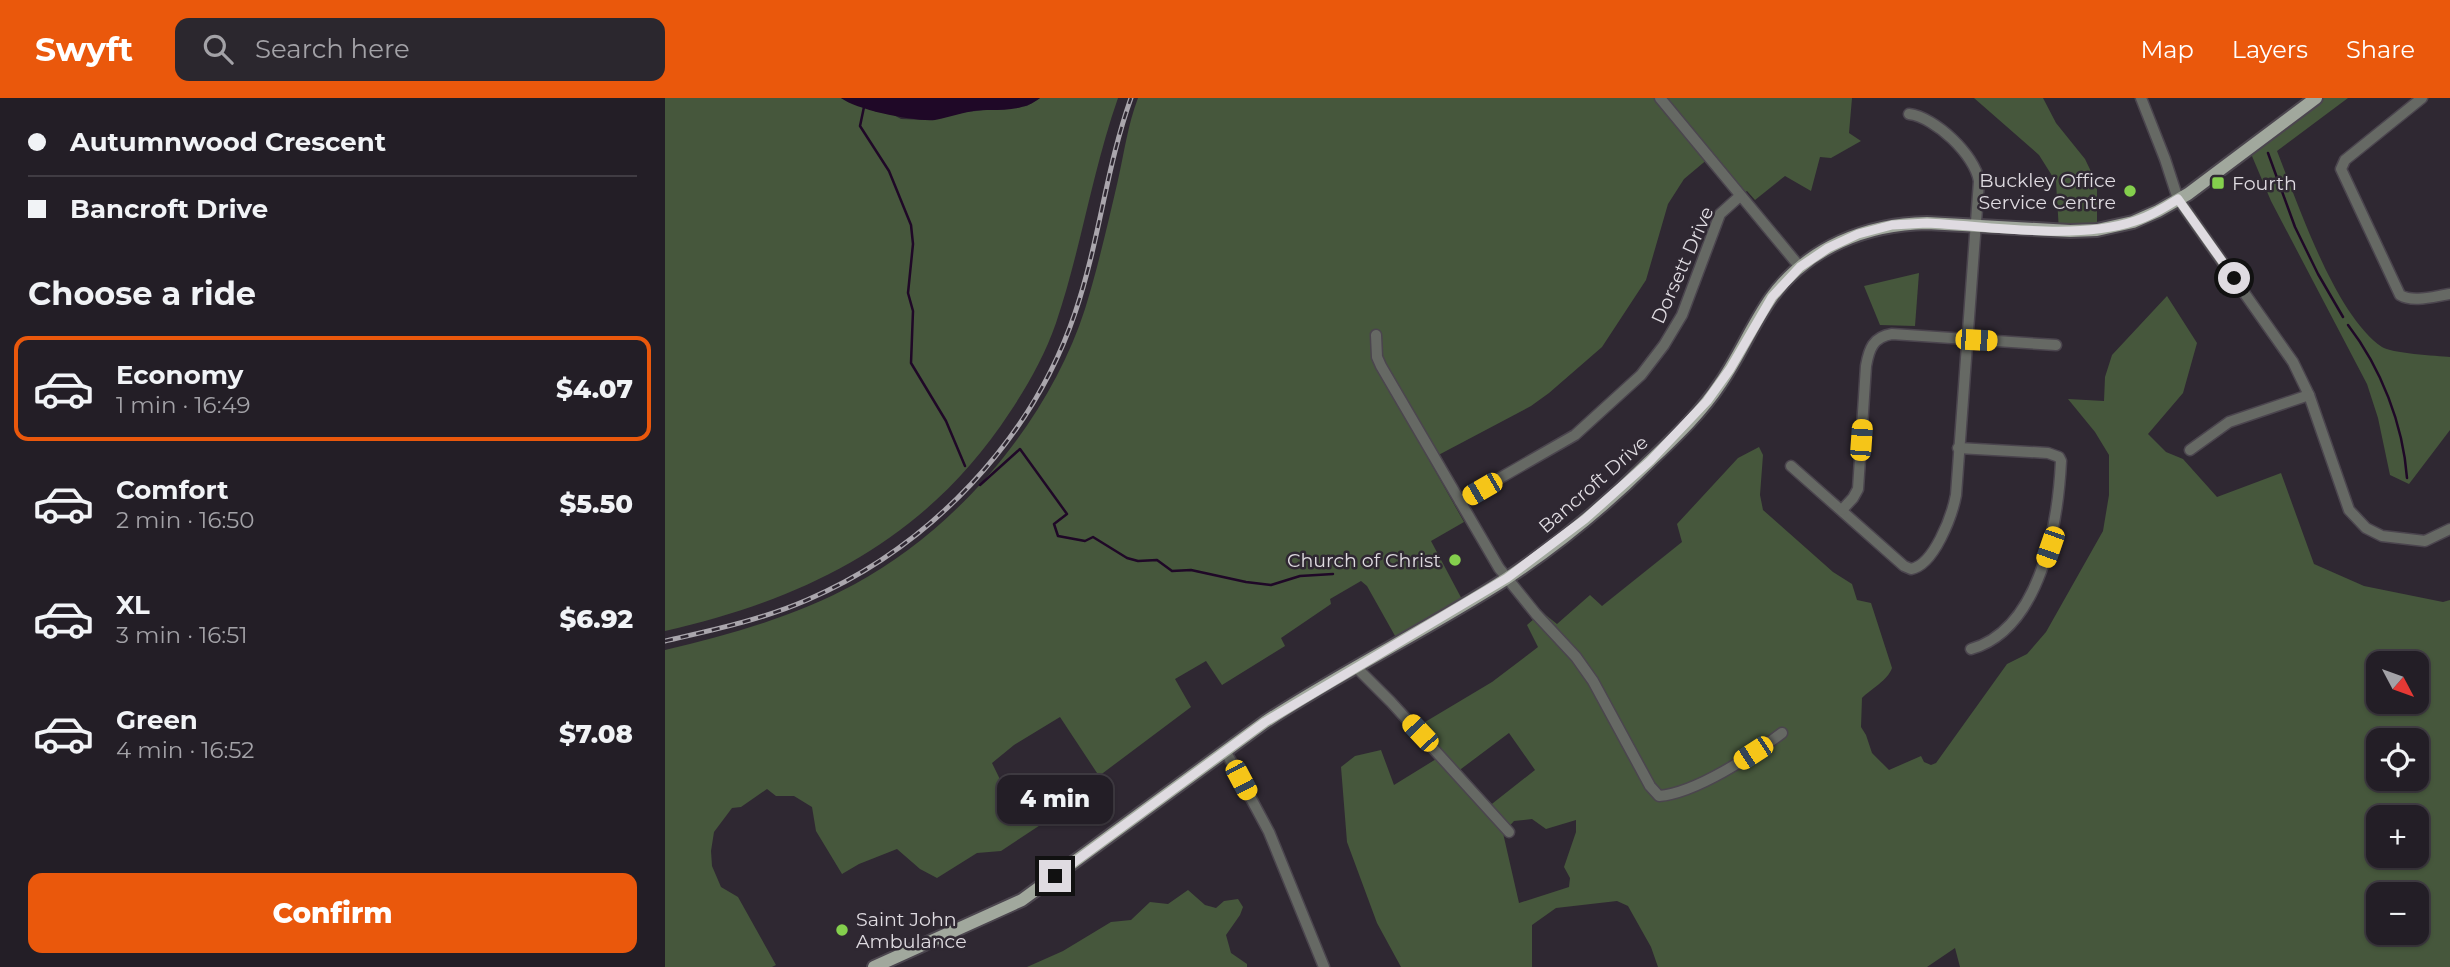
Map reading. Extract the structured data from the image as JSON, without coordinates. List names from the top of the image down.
{
  "streets": {
    "main road": ["Bancroft Drive"],
    "street": ["Dorsett Drive"]
  },
  "places": {
    "transit": ["Fourth"],
    "other": ["Buckley Office Service Centre", "Church of Christ", "Saint John Ambulance"]
  },
  "north": "bottom right",
  "page": {
    "header": "Swyft",
    "search": "Search here",
    "nav": ["Map", "Layers", "Share"],
    "banner": ["Autumnwood Crescent", "Bancroft Drive"],
    "heading": "Choose a ride",
    "list": [
      {
        "name": "Economy",
        "note": "1 min · 16:49",
        "value": "$4.07"
      },
      {
        "name": "Comfort",
        "note": "2 min · 16:50",
        "value": "$5.50"
      },
      {
        "name": "XL",
        "note": "3 min · 16:51",
        "value": "$6.92"
      },
      {
        "name": "Green",
        "note": "4 min · 16:52",
        "value": "$7.08"
      }
    ],
    "map_buttons": ["+", "−"],
    "bubble": "4 min",
    "buttons": "Confirm"
  }
}
